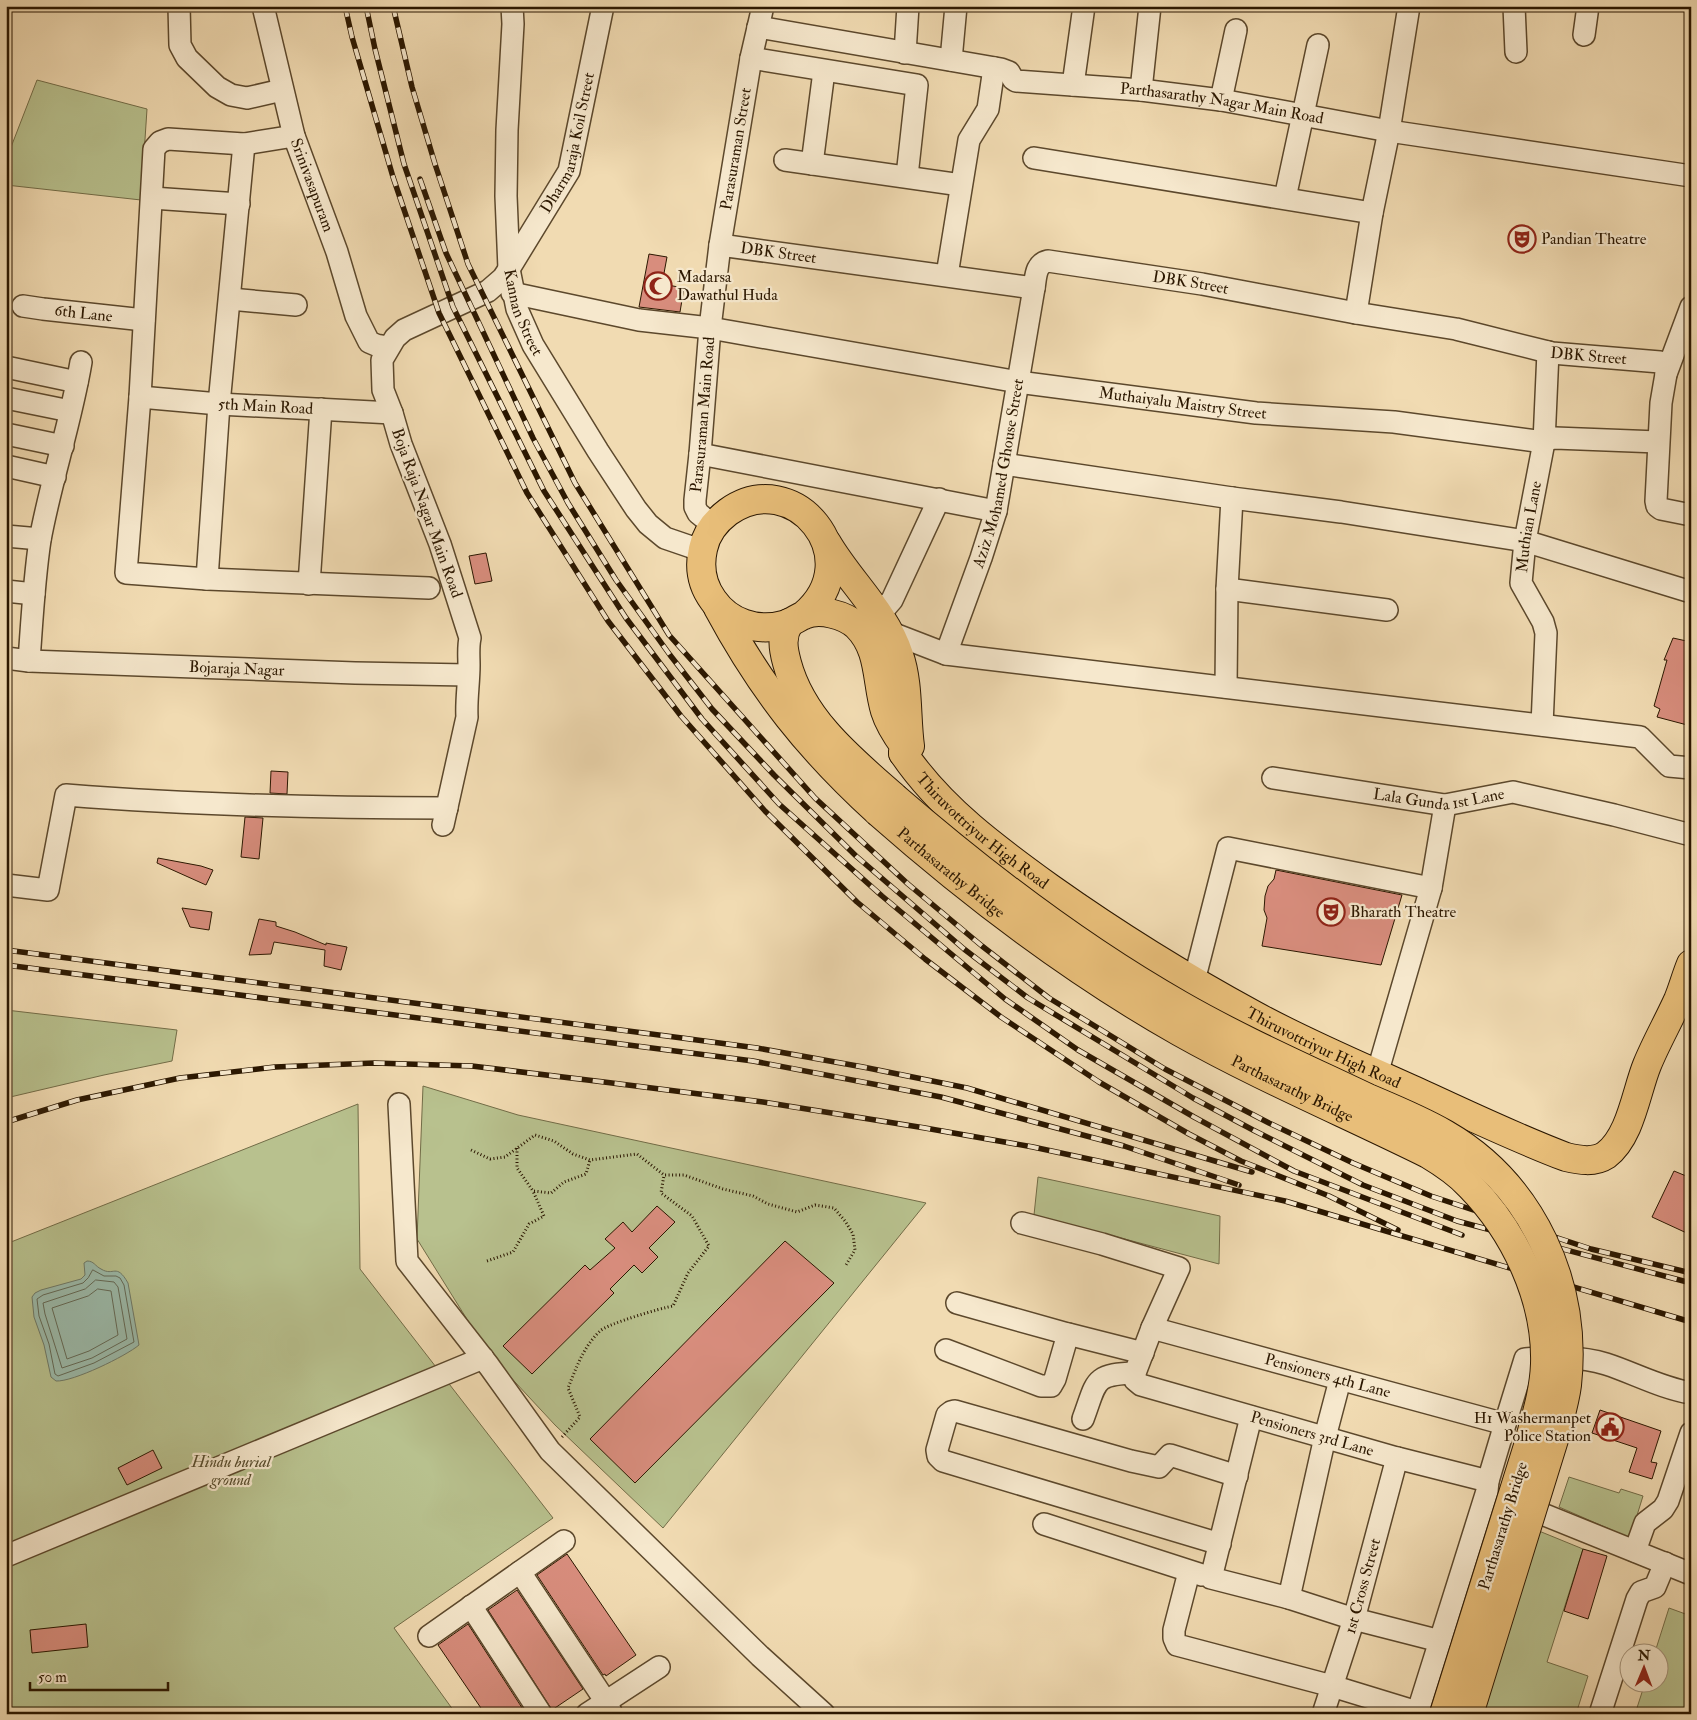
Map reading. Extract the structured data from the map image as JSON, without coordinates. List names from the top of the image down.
{
  "streets": {
    "main road": ["Thiruvottriyur High Road", "Parthasarathy Bridge"],
    "street": [
      "Parthasarathy Nagar Main Road",
      "Dharmaraja Koil Street",
      "Parasuraman Street",
      "Srinivasapuram",
      "DBK Street",
      "Kannan Street",
      "6th Lane",
      "Muthaiyalu Maistry Street",
      "5th Main Road",
      "Parasuraman Main Road",
      "Aziz Mohamed Ghouse Street",
      "Boja Raja Nagar Main Road",
      "Muthian Lane",
      "Bojaraja Nagar",
      "Lala Gunda 1st Lane",
      "Pensioners 4th Lane",
      "Pensioners 3rd Lane",
      "1st Cross Street"
    ]
  },
  "crossings": [
    ["Parthasarathy Nagar Main Road", "Parasuraman Street"],
    ["Dharmaraja Koil Street", "Kannan Street"],
    ["Dharmaraja Koil Street", "Boja Raja Nagar Main Road"],
    ["Parasuraman Street", "DBK Street"],
    ["Parasuraman Street", "Parasuraman Main Road"],
    ["Srinivasapuram", "Boja Raja Nagar Main Road"],
    ["DBK Street", "Aziz Mohamed Ghouse Street"],
    ["DBK Street", "Muthian Lane"],
    ["Kannan Street", "Muthaiyalu Maistry Street"],
    ["Kannan Street", "Parasuraman Main Road"],
    ["Kannan Street", "Boja Raja Nagar Main Road"],
    ["Kannan Street", "Thiruvottriyur High Road"],
    ["Kannan Street", "Parthasarathy Bridge"],
    ["Muthaiyalu Maistry Street", "Parasuraman Main Road"],
    ["Muthaiyalu Maistry Street", "Aziz Mohamed Ghouse Street"],
    ["Muthaiyalu Maistry Street", "Muthian Lane"],
    ["5th Main Road", "Boja Raja Nagar Main Road"],
    ["Parasuraman Main Road", "Thiruvottriyur High Road"],
    ["Parasuraman Main Road", "Parthasarathy Bridge"],
    ["Boja Raja Nagar Main Road", "Bojaraja Nagar"],
    ["Thiruvottriyur High Road", "Parthasarathy Bridge"],
    ["Pensioners 3rd Lane", "1st Cross Street"]
  ],
  "parks": ["Hindu burial ground"],
  "places": {
    "theatre": ["Pandian Theatre", "Bharath Theatre"],
    "mosque": ["Madarsa Dawathul Huda"],
    "public building": ["H1 Washermanpet Police Station"]
  },
  "scale_bar": "50 m",
  "north": "top"
}
